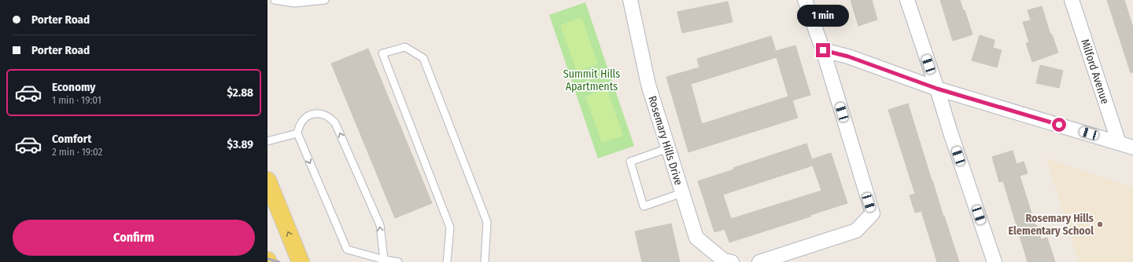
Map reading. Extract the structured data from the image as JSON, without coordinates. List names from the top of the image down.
{
  "streets": {
    "street": ["Milford Avenue", "Rosemary Hills Drive"]
  },
  "parks": ["Summit Hills Apartments"],
  "places": ["Rosemary Hills Elementary School"],
  "page": {
    "banner": ["Porter Road", "Porter Road"],
    "bubble": "1 min",
    "list": [
      {
        "name": "Economy",
        "note": "1 min · 19:01",
        "value": "$2.88"
      },
      {
        "name": "Comfort",
        "note": "2 min · 19:02",
        "value": "$3.89"
      }
    ],
    "buttons": "Confirm"
  }
}
